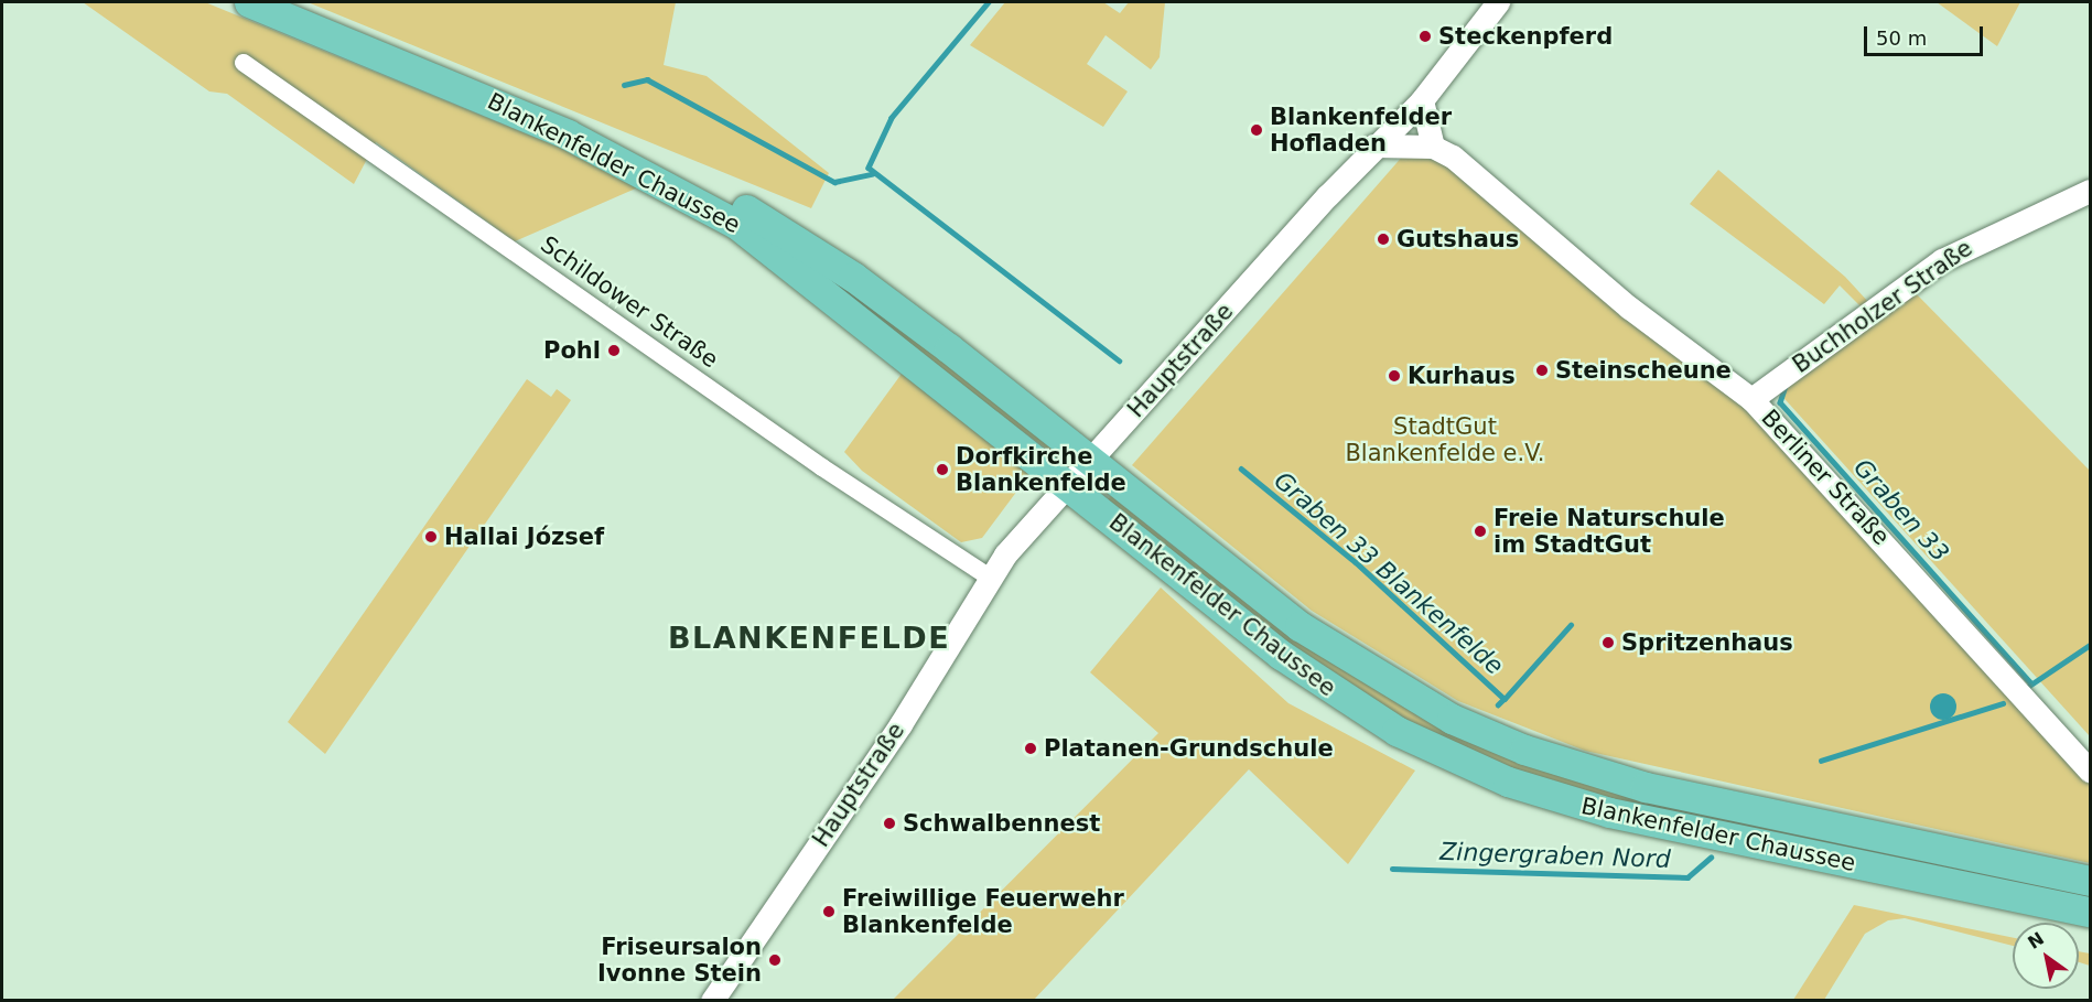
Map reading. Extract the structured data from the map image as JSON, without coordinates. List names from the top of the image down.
{
  "streets": {
    "main road": ["Blankenfelder Chaussee"],
    "street": [
      "Schildower Straße",
      "Buchholzer Straße",
      "Hauptstraße",
      "Berliner Straße"
    ]
  },
  "crossings": [
    ["Blankenfelder Chaussee", "Hauptstraße"],
    ["Schildower Straße", "Hauptstraße"],
    ["Buchholzer Straße", "Berliner Straße"],
    ["Hauptstraße", "Berliner Straße"]
  ],
  "districts": ["BLANKENFELDE"],
  "water": ["Graben 33", "Graben 33 Blankenfelde", "Zingergraben Nord"],
  "parks": ["StadtGut Blankenfelde e.V."],
  "places": [
    "Steckenpferd",
    "Blankenfelder Hofladen",
    "Gutshaus",
    "Pohl",
    "Steinscheune",
    "Kurhaus",
    "Dorfkirche Blankenfelde",
    "Freie Naturschule im StadtGut",
    "Hallai József",
    "Spritzenhaus",
    "Platanen-Grundschule",
    "Schwalbennest",
    "Freiwillige Feuerwehr Blankenfelde",
    "Friseursalon Ivonne Stein"
  ],
  "scale_bar": "50 m",
  "north": "top left"
}
